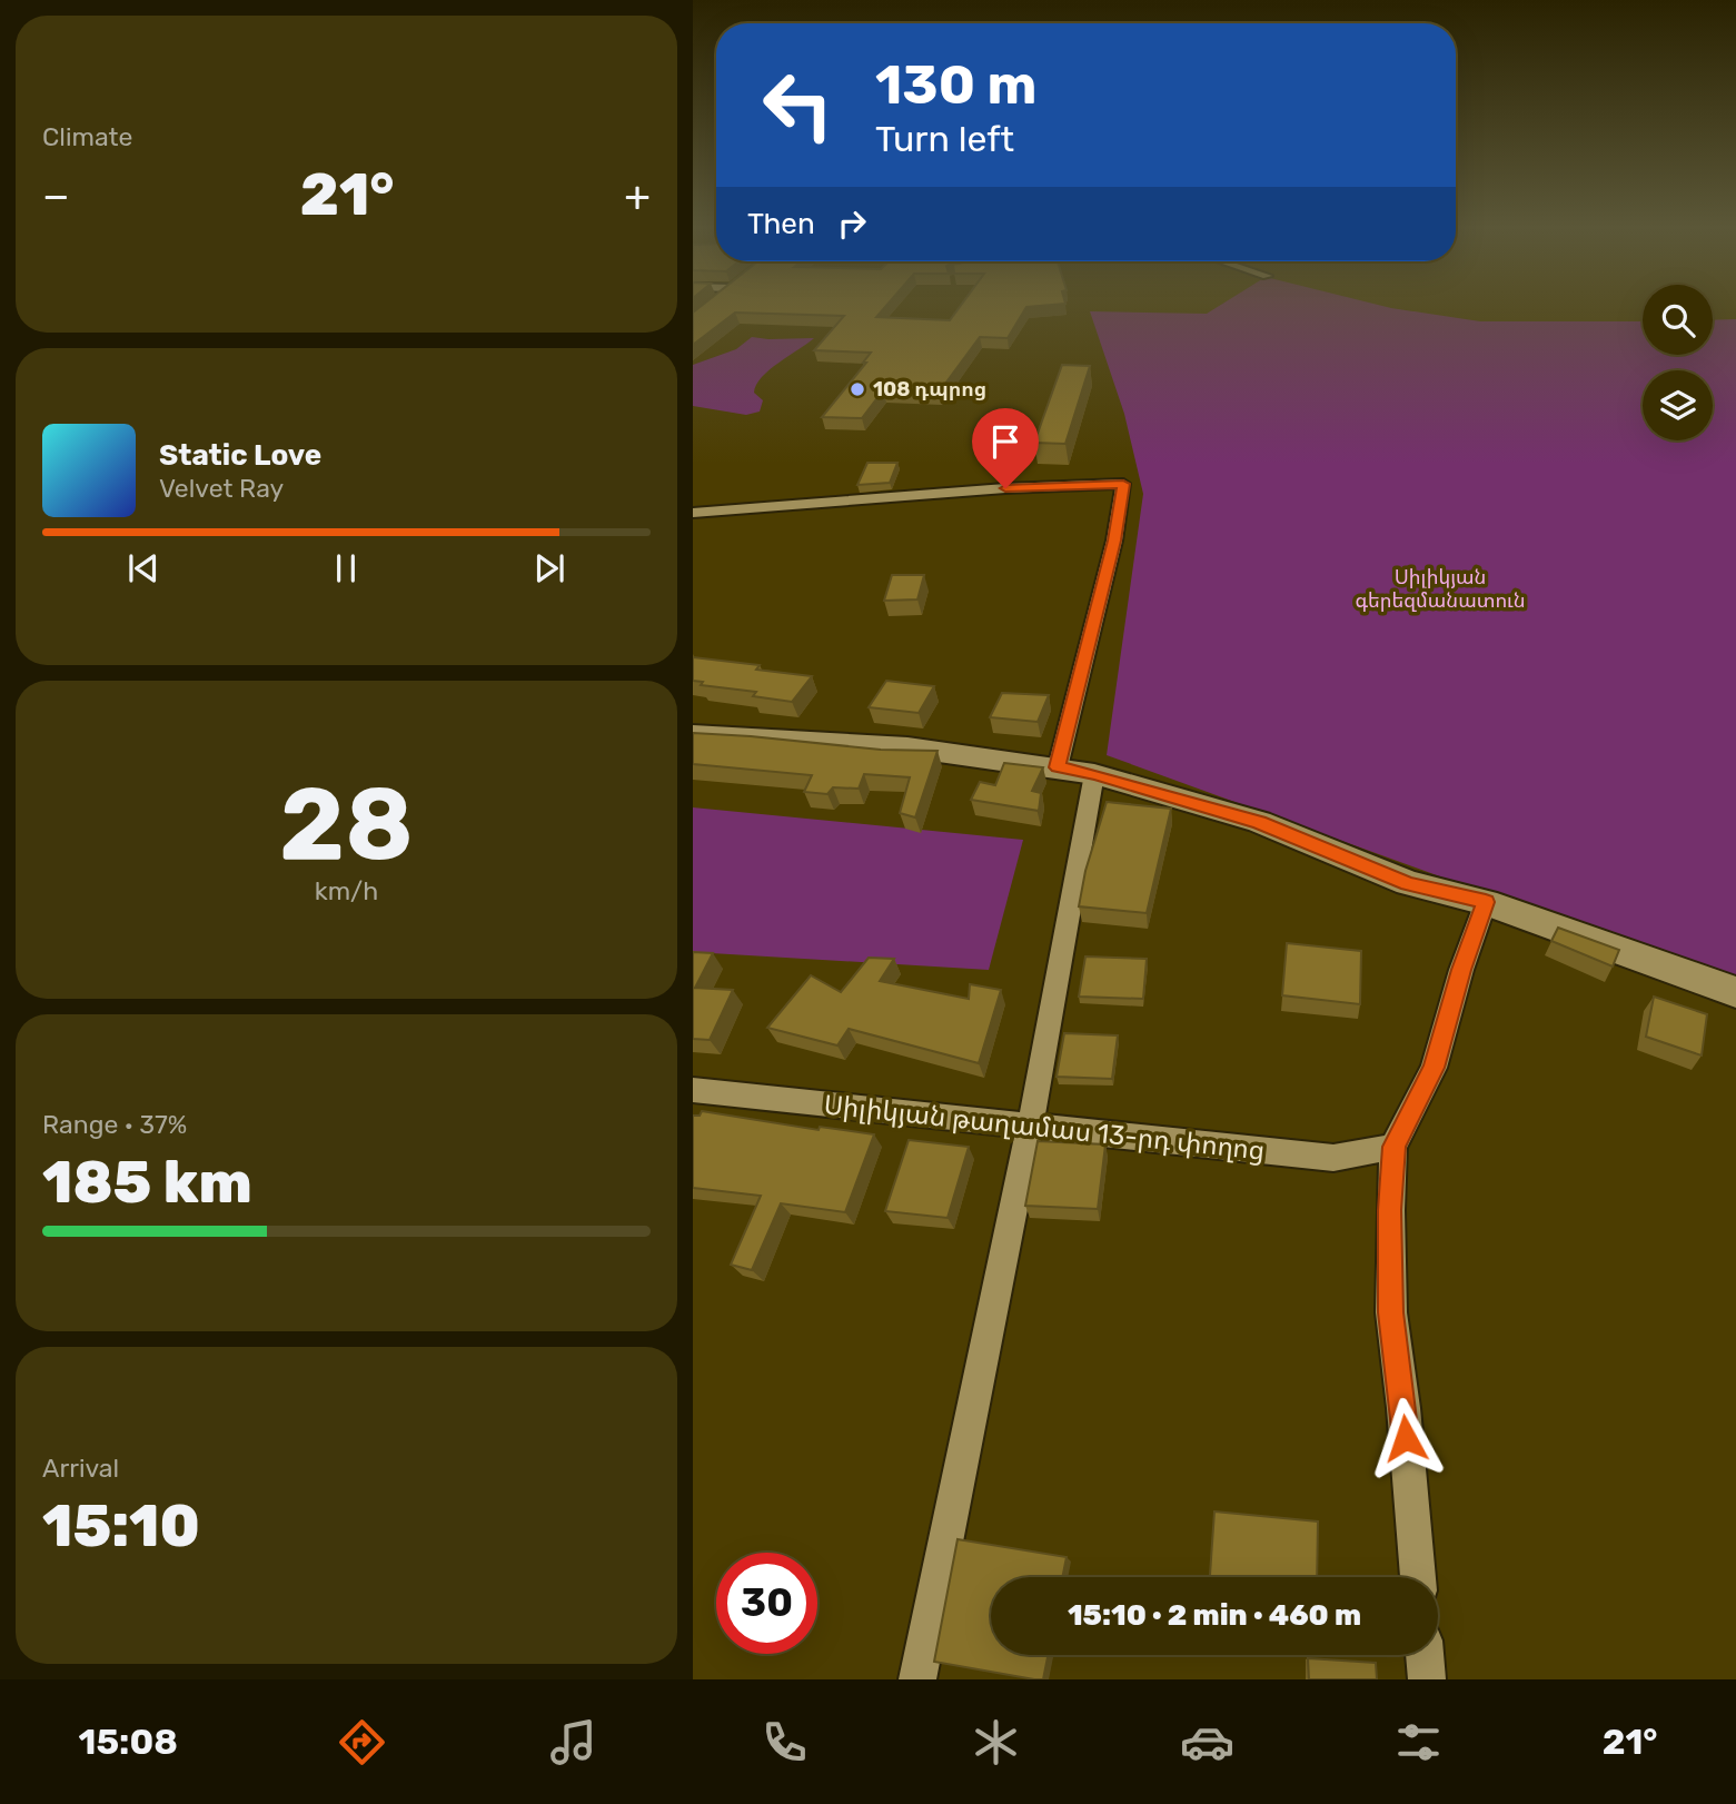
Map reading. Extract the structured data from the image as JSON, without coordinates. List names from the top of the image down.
{
  "streets": {
    "street": ["Սիլիկյան թաղամաս 13-րդ փողոց"]
  },
  "parks": ["Սիլիկյան գերեզմանատուն"],
  "places": ["108 դպրոց"],
  "page": {
    "tile": [
      "Climate",
      ["28", "km/h"],
      ["Range · 37%", "185 km"],
      ["Arrival", "15:10"]
    ],
    "turn": ["130 m", "Turn left"],
    "heat": ["−", "21°", "+"],
    "then": "Then",
    "song": ["Static Love", "Velvet Ray"],
    "limit": "30",
    "trip": "15:10 · 2 min · 460 m",
    "tabs": ["15:08", "21°"]
  }
}
